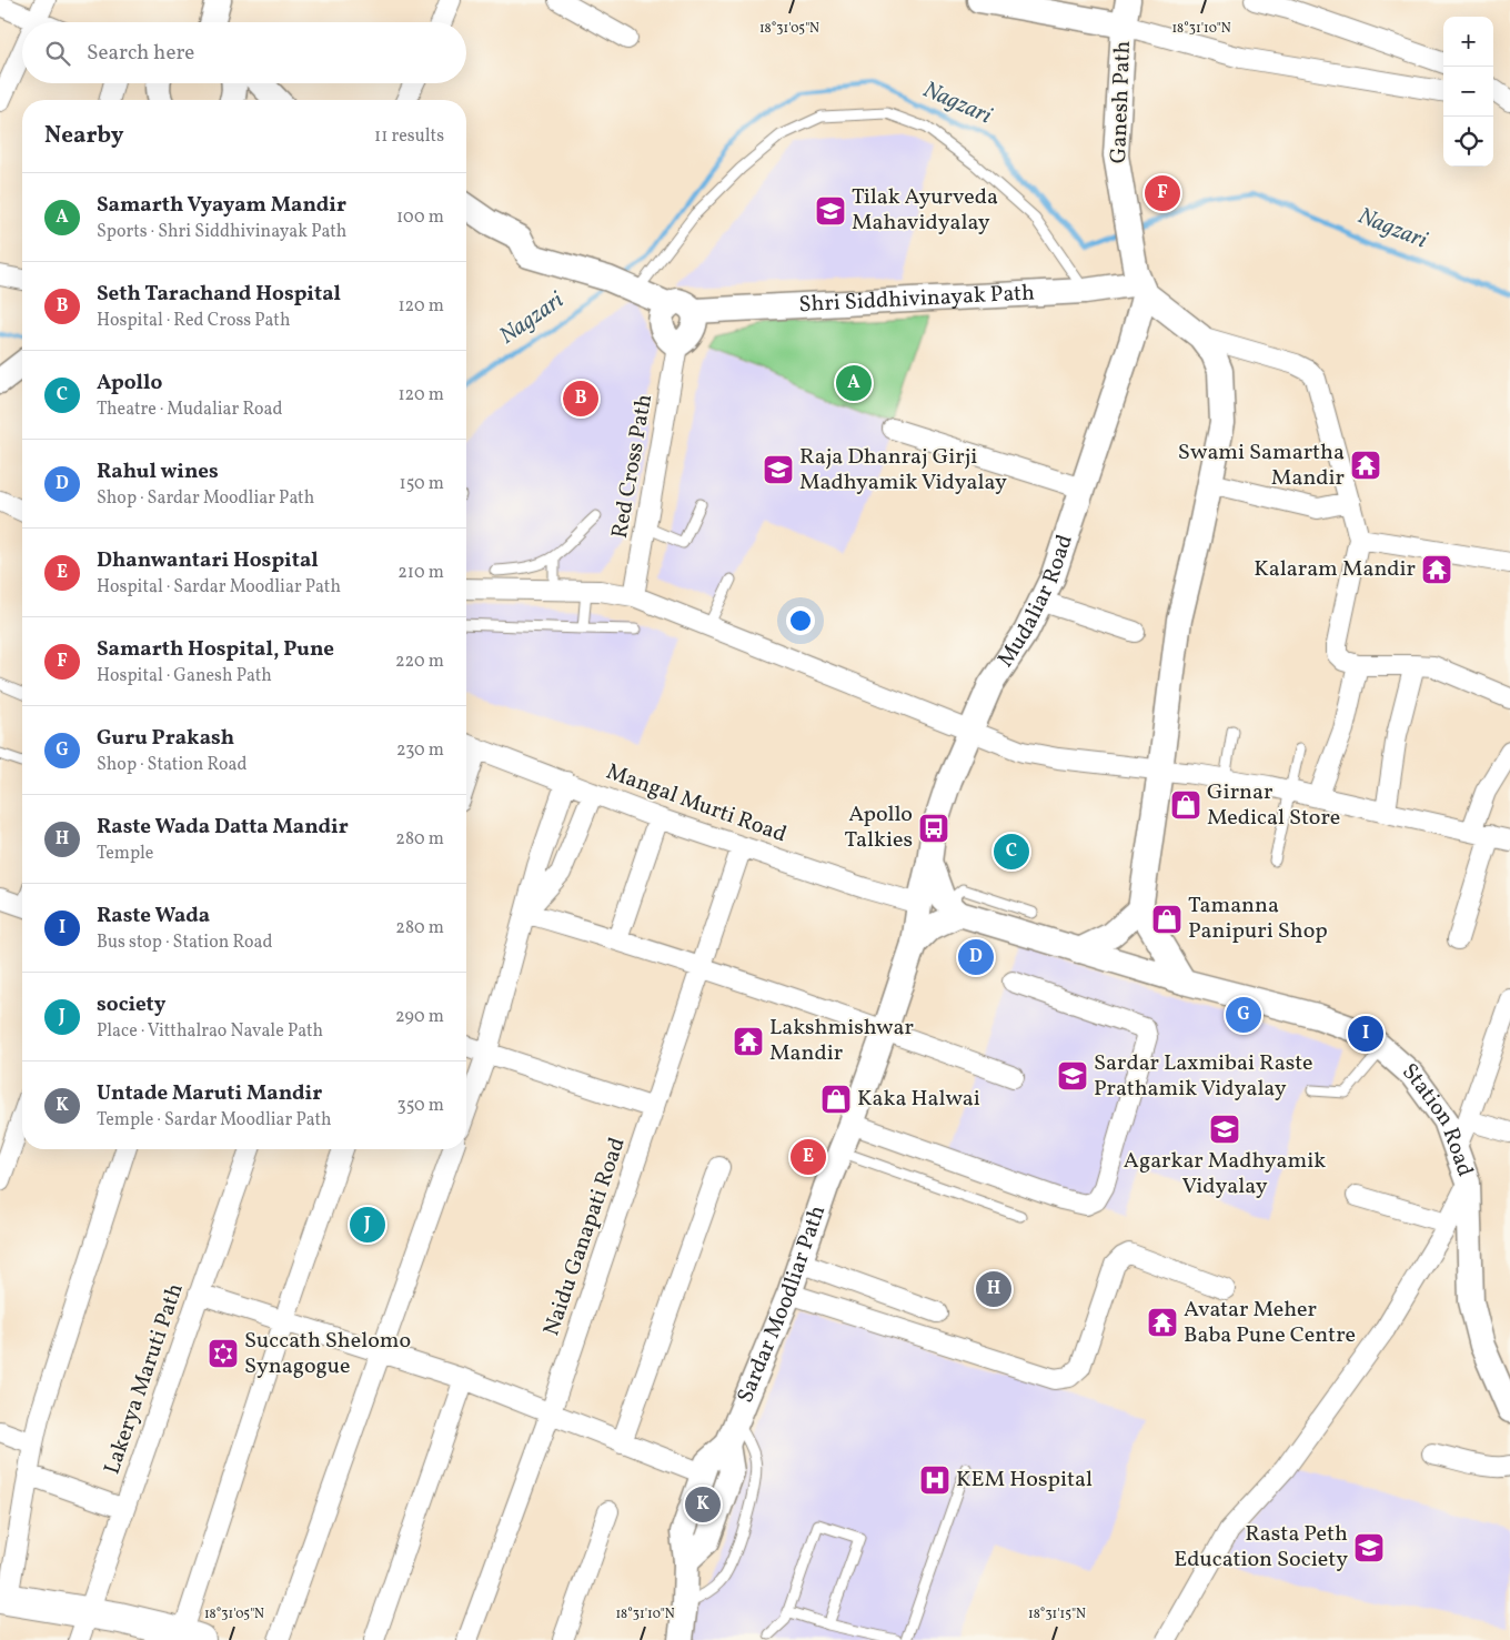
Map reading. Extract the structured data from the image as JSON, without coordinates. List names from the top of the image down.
{
  "streets": {
    "street": [
      "Ganesh Path",
      "Shri Siddhivinayak Path",
      "Red Cross Path",
      "Mudaliar Road",
      "Mangal Murti Road",
      "Station Road",
      "Naidu Ganapati Road",
      "Sardar Moodliar Path",
      "Lakerya Maruti Path"
    ]
  },
  "crossings": [
    ["Ganesh Path", "Shri Siddhivinayak Path"],
    ["Ganesh Path", "Mudaliar Road"],
    ["Shri Siddhivinayak Path", "Red Cross Path"],
    ["Shri Siddhivinayak Path", "Mudaliar Road"],
    ["Mudaliar Road", "Mangal Murti Road"],
    ["Mudaliar Road", "Sardar Moodliar Path"],
    ["Mangal Murti Road", "Naidu Ganapati Road"],
    ["Mangal Murti Road", "Sardar Moodliar Path"]
  ],
  "water": ["Nagzari"],
  "places": {
    "school or university": [
      "Tilak Ayurveda Mahavidyalay",
      "Raja Dhanraj Girji Madhyamik Vidyalay",
      "Sardar Laxmibai Raste Prathamik Vidyalay",
      "Agarkar Madhyamik Vidyalay",
      "Rasta Peth Education Society"
    ],
    "temple": [
      "Swami Samartha Mandir",
      "Kalaram Mandir",
      "Lakshmishwar Mandir",
      "Avatar Meher Baba Pune Centre"
    ],
    "shop": ["Girnar Medical Store", "Tamanna Panipuri Shop", "Kaka Halwai"],
    "bus stop": ["Apollo Talkies"],
    "synagogue": ["Succath Shelomo Synagogue"],
    "hospital": ["KEM Hospital"]
  },
  "page": {
    "map_buttons": ["+", "−"],
    "search": "Search here",
    "heading": ["Nearby", "11 results"],
    "list": [
      {
        "mark": "A",
        "name": "Samarth Vyayam Mandir",
        "note": "Sports · Shri Siddhivinayak Path",
        "value": "100 m"
      },
      {
        "mark": "B",
        "name": "Seth Tarachand Hospital",
        "note": "Hospital · Red Cross Path",
        "value": "120 m"
      },
      {
        "mark": "C",
        "name": "Apollo",
        "note": "Theatre · Mudaliar Road",
        "value": "120 m"
      },
      {
        "mark": "D",
        "name": "Rahul wines",
        "note": "Shop · Sardar Moodliar Path",
        "value": "150 m"
      },
      {
        "mark": "E",
        "name": "Dhanwantari Hospital",
        "note": "Hospital · Sardar Moodliar Path",
        "value": "210 m"
      },
      {
        "mark": "F",
        "name": "Samarth Hospital, Pune",
        "note": "Hospital · Ganesh Path",
        "value": "220 m"
      },
      {
        "mark": "G",
        "name": "Guru Prakash",
        "note": "Shop · Station Road",
        "value": "230 m"
      },
      {
        "mark": "H",
        "name": "Raste Wada Datta Mandir",
        "note": "Temple",
        "value": "280 m"
      },
      {
        "mark": "I",
        "name": "Raste Wada",
        "note": "Bus stop · Station Road",
        "value": "280 m"
      },
      {
        "mark": "J",
        "name": "society",
        "note": "Place · Vitthalrao Navale Path",
        "value": "290 m"
      },
      {
        "mark": "K",
        "name": "Untade Maruti Mandir",
        "note": "Temple · Sardar Moodliar Path",
        "value": "350 m"
      }
    ],
    "pins": [
      "F",
      "A",
      "B",
      "C",
      "D",
      "G",
      "I",
      "E",
      "J",
      "H",
      "K"
    ]
  },
  "coordinates": ["18°31'05\"N", "18°31'10\"N", "18°31'15\"N"]
}
